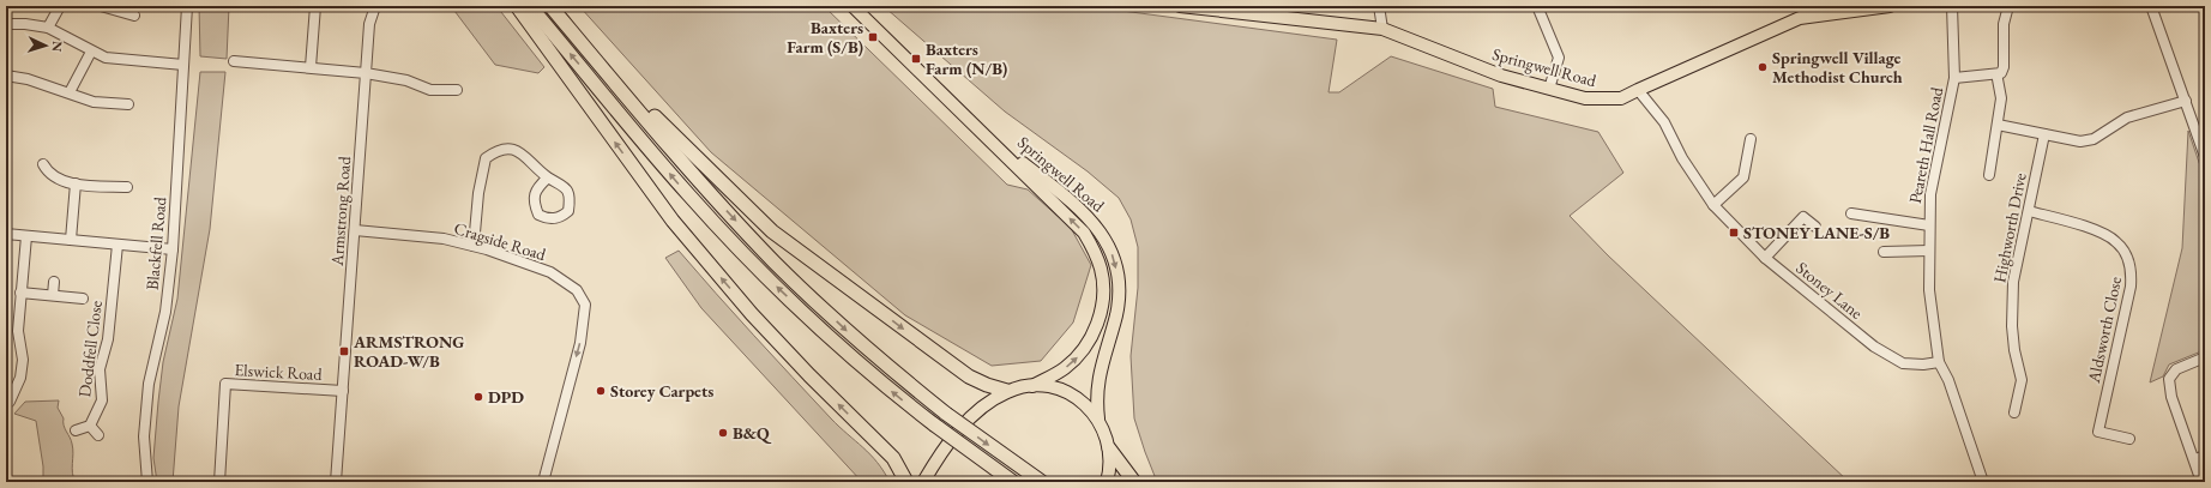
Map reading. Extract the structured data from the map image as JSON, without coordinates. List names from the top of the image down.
{
  "streets": {
    "main road": ["Springwell Road"],
    "street": [
      "Peareth Hall Road",
      "Armstrong Road",
      "Highworth Drive",
      "Cragside Road",
      "Blackfell Road",
      "Stoney Lane",
      "Aldsworth Close",
      "Doddfell Close",
      "Elswick Road"
    ]
  },
  "crossings": [
    ["Springwell Road", "Stoney Lane"],
    ["Peareth Hall Road", "Stoney Lane"],
    ["Armstrong Road", "Cragside Road"],
    ["Armstrong Road", "Elswick Road"],
    ["Highworth Drive", "Aldsworth Close"]
  ],
  "places": {
    "transit": [
      "Baxters Farm (S/B)",
      "Baxters Farm (N/B)",
      "STONEY LANE-S/B",
      "ARMSTRONG ROAD-W/B"
    ],
    "other": [
      "Springwell Village Methodist Church",
      "Storey Carpets",
      "DPD",
      "B&Q"
    ]
  },
  "north": "right"
}
